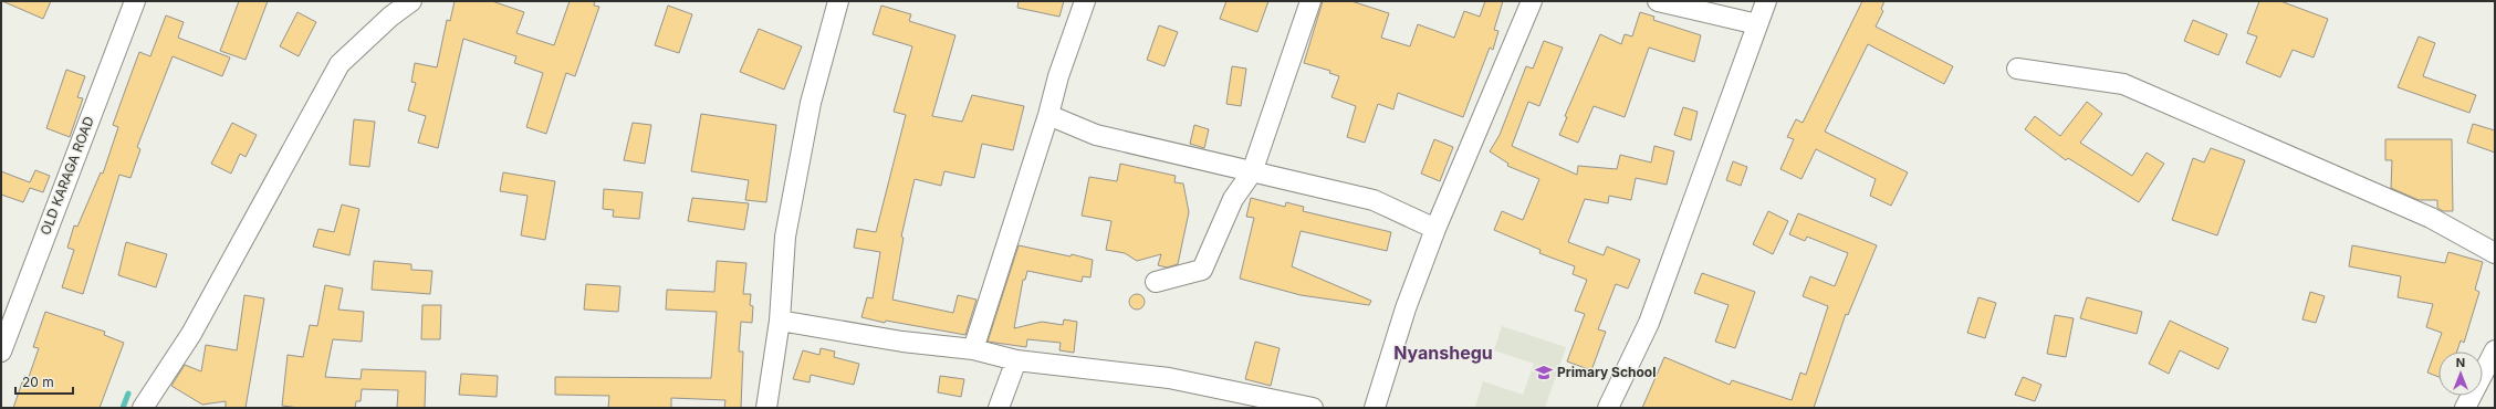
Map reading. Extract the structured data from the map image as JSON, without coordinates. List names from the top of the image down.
{
  "streets": {
    "street": ["OLD KARAGA ROAD"]
  },
  "districts": ["Nyanshegu"],
  "places": {
    "school or university": ["Primary School"]
  },
  "scale_bar": "20 m",
  "north": "top"
}
